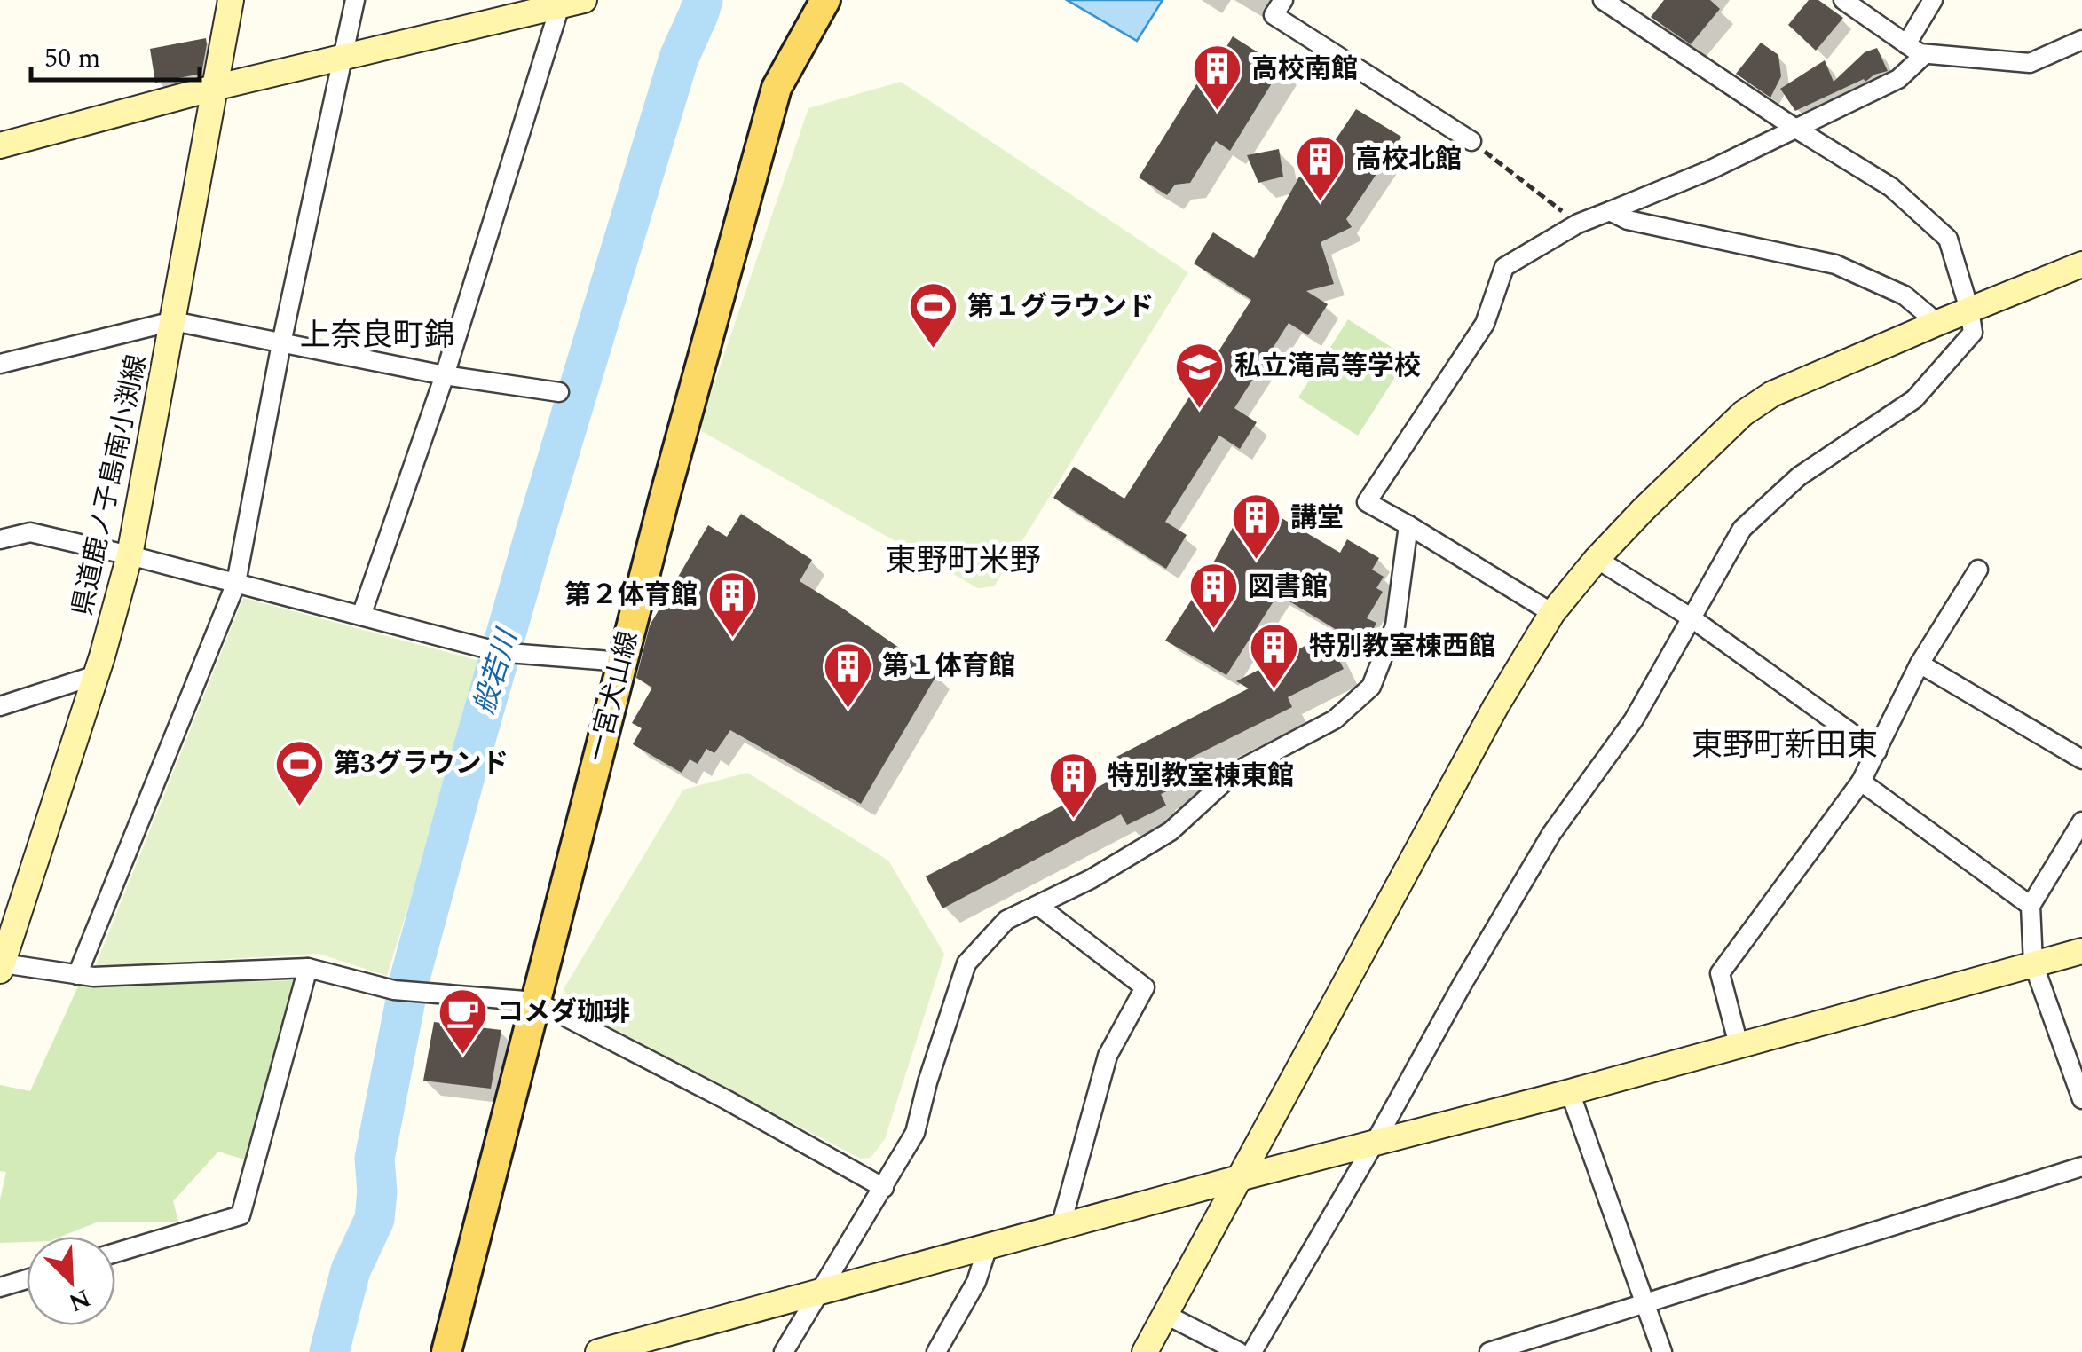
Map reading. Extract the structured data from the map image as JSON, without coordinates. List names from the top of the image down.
{
  "streets": {
    "main road": ["一宮犬山線"],
    "street": ["県道鹿ノ子島南小渕線"]
  },
  "districts": ["上奈良町錦", "東野町米野", "東野町新田東"],
  "water": ["般若川"],
  "places": {
    "building": [
      "高校南館",
      "高校北館",
      "講堂",
      "図書館",
      "第２体育館",
      "特別教室棟西館",
      "第１体育館",
      "特別教室棟東館"
    ],
    "sports": ["第１グラウンド", "第3グラウンド"],
    "school or university": ["私立滝高等学校"],
    "cafe": ["コメダ珈琲"]
  },
  "scale_bar": "50 m",
  "north": "bottom right"
}
